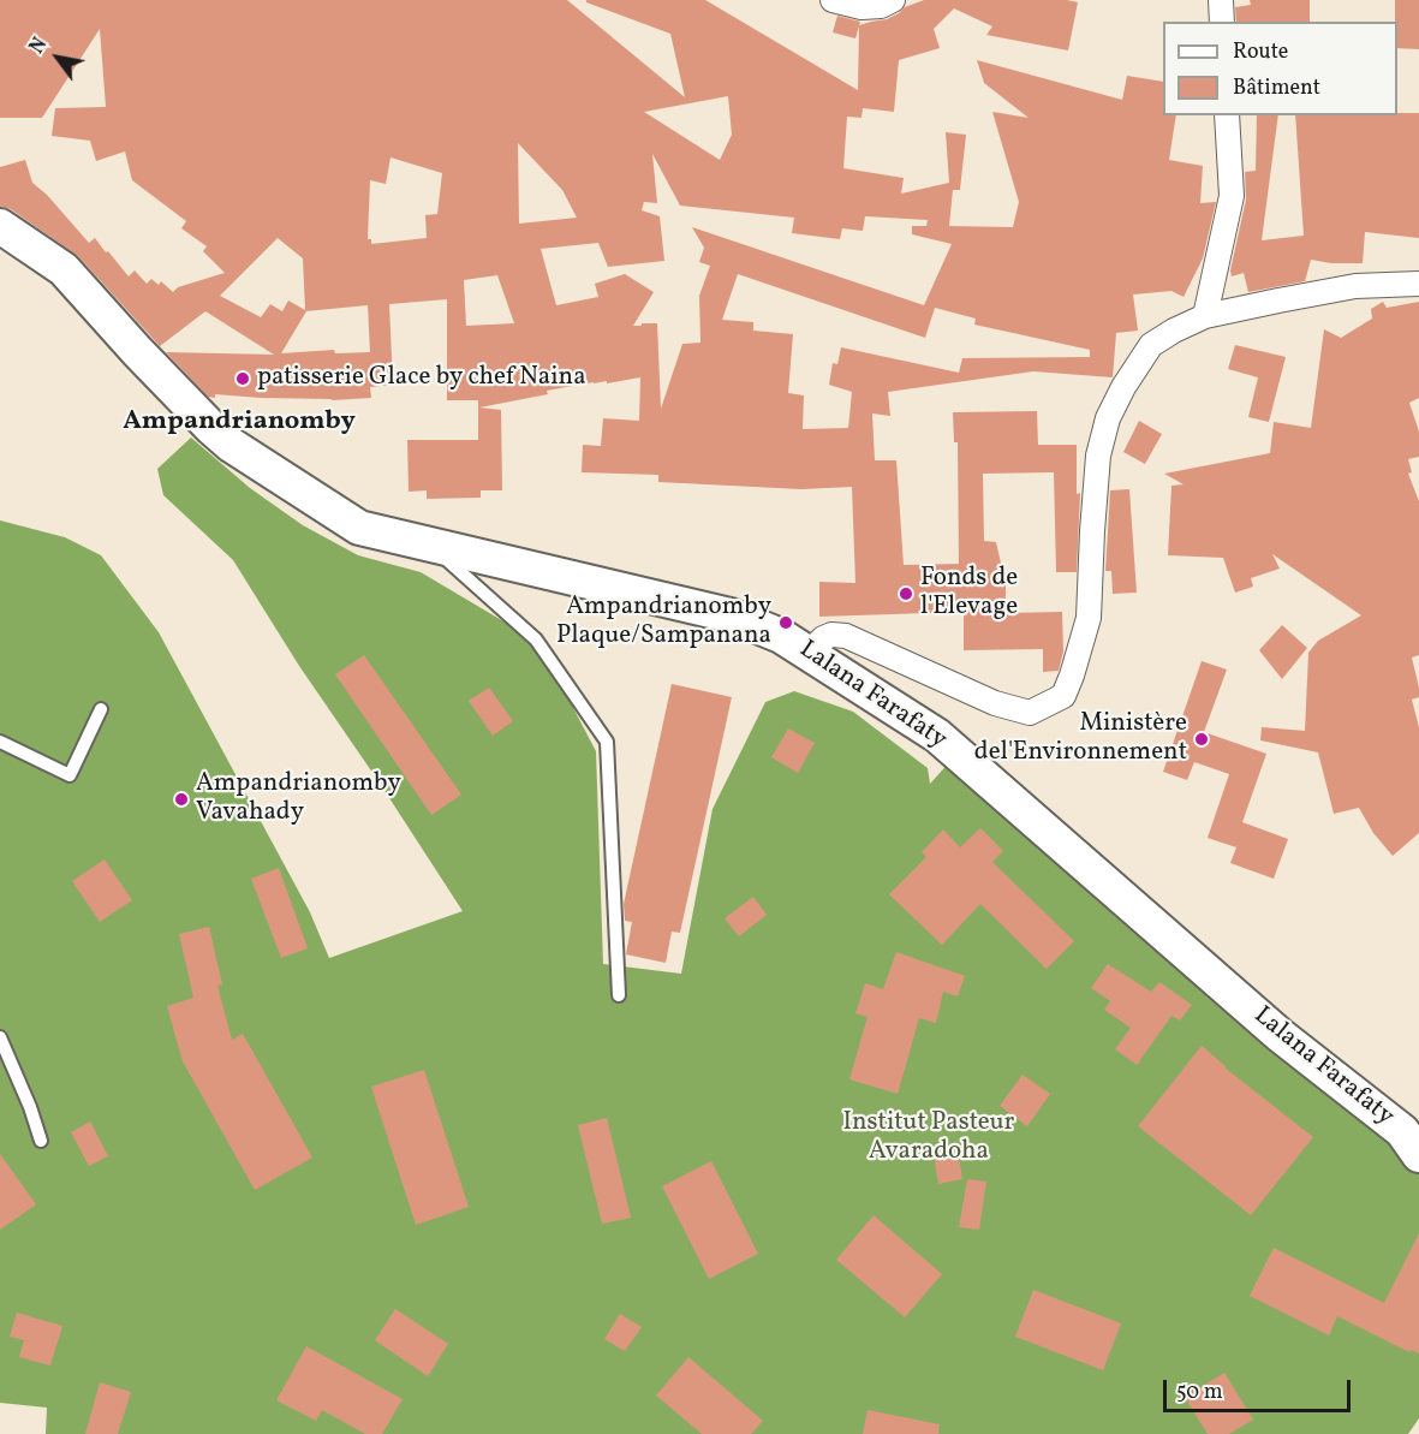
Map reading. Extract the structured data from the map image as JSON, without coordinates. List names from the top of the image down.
{
  "streets": {
    "main road": ["Lalana Farafaty"]
  },
  "districts": ["Ampandrianomby"],
  "parks": ["Institut Pasteur Avaradoha"],
  "places": [
    "patisserie Glace by chef Naina",
    "Fonds de l'Elevage",
    "Ampandrianomby Plaque/Sampanana",
    "Ministère del'Environnement",
    "Ampandrianomby Vavahady"
  ],
  "legend": ["Route", "Bâtiment"],
  "scale_bar": "50 m",
  "north": "top left"
}
